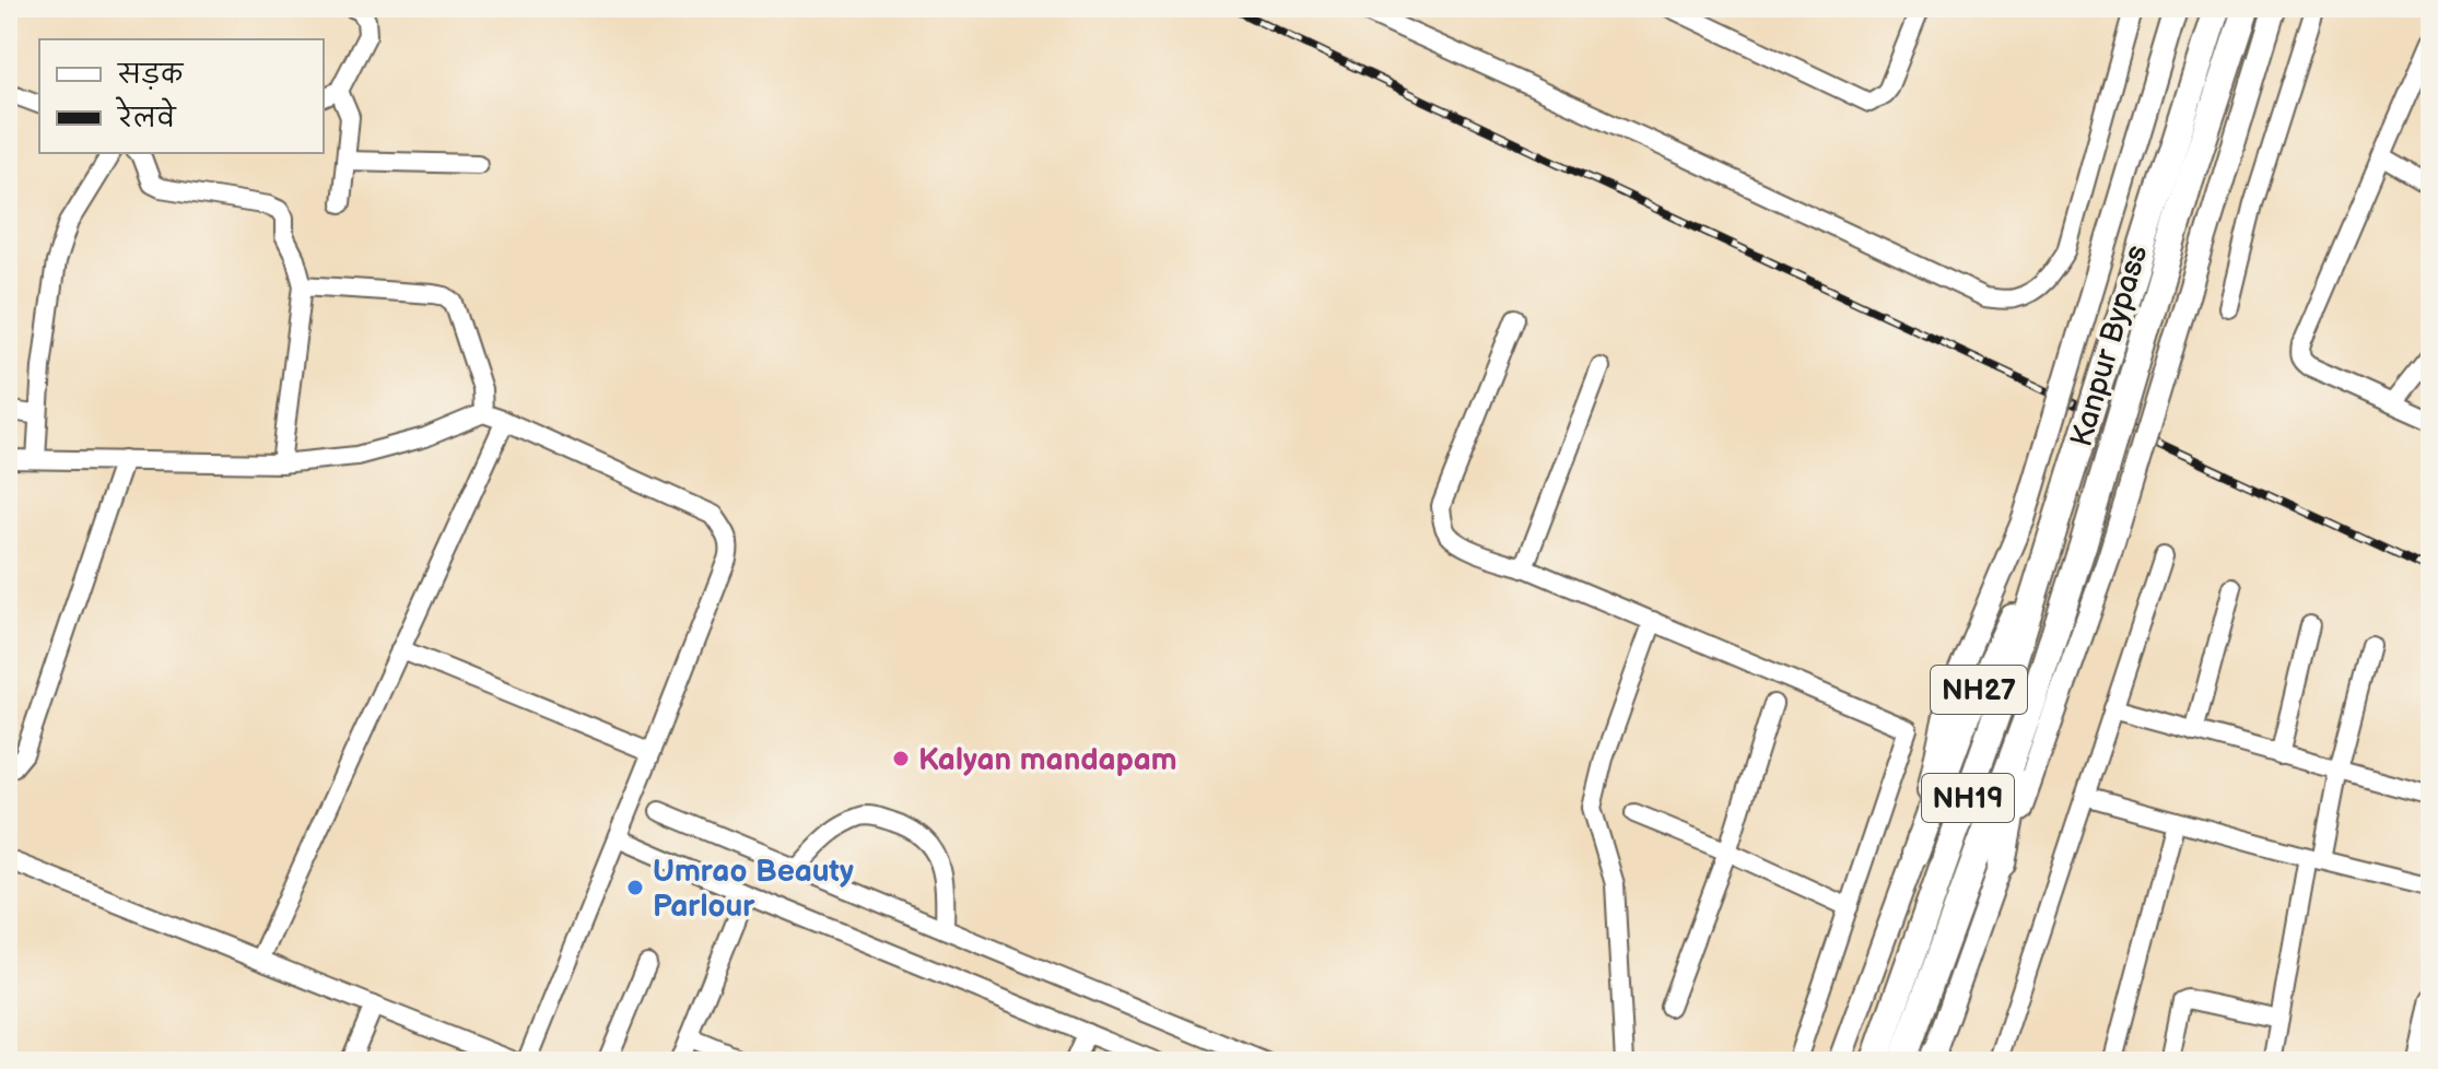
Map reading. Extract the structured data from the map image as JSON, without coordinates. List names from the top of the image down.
{
  "streets": {
    "highway": ["Kanpur Bypass", "NH27", "NH19"]
  },
  "crossings": [
    ["Kanpur Bypass", "NH27"],
    ["Kanpur Bypass", "NH19"],
    ["NH27", "NH19"]
  ],
  "places": ["Kalyan mandapam", "Umrao Beauty Parlour"],
  "legend": ["सड़क", "रेलवे"]
}
